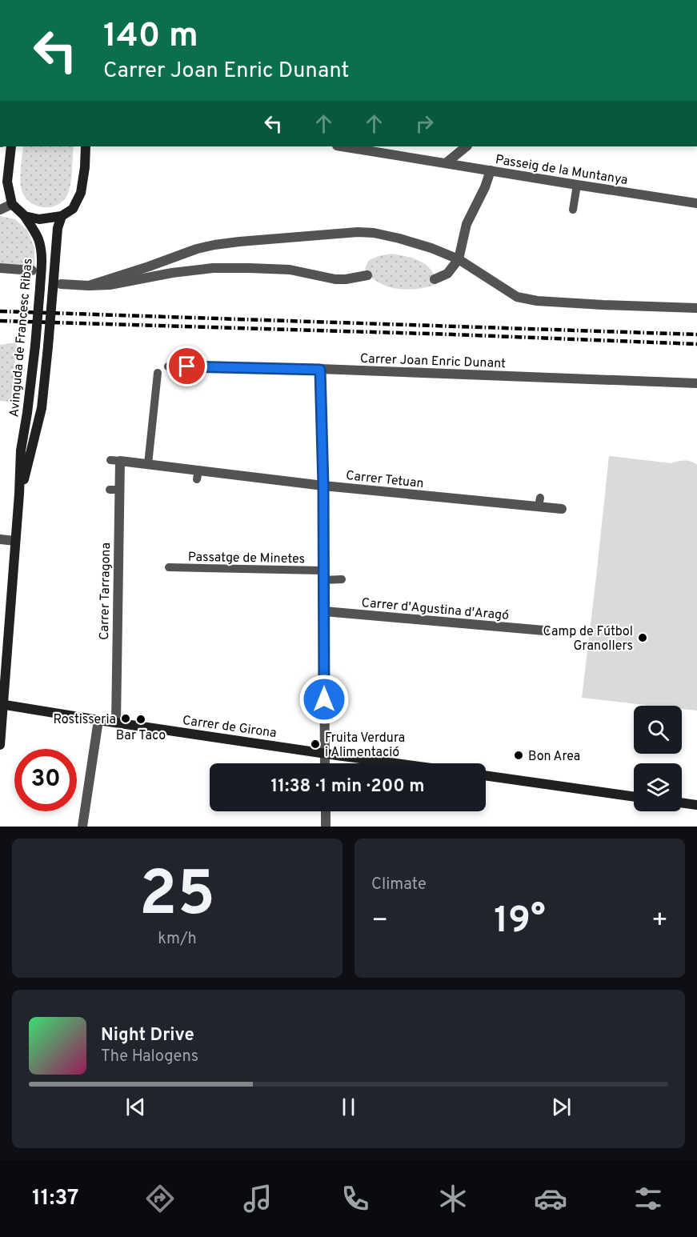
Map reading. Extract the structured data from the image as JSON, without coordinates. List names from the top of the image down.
{
  "streets": {
    "street": [
      "Passeig de la Muntanya",
      "Avinguda de Francesc Ribas",
      "Carrer Joan Enric Dunant",
      "Carrer Tetuan",
      "Carrer Tarragona",
      "Carrer d'Agustina d'Aragó",
      "Carrer de Girona"
    ],
    "lane": ["Passatge de Minetes"]
  },
  "crossings": [
    ["Avinguda de Francesc Ribas", "Carrer de Girona"],
    ["Carrer Tetuan", "Carrer Tarragona"],
    ["Carrer Tarragona", "Carrer de Girona"]
  ],
  "places": [
    "Camp de Fútbol Granollers",
    "Rostisseria",
    "Bar Taco",
    "Fruita Verdura i Alimentació",
    "Bon Area"
  ],
  "page": {
    "turn": ["140 m", "Carrer Joan Enric Dunant"],
    "limit": "30",
    "trip": "11:38 · 1 min · 200 m",
    "tile": [
      ["25", "km/h"],
      "Climate"
    ],
    "heat": ["−", "19°", "+"],
    "song": ["Night Drive", "The Halogens"],
    "tabs": "11:37"
  }
}
